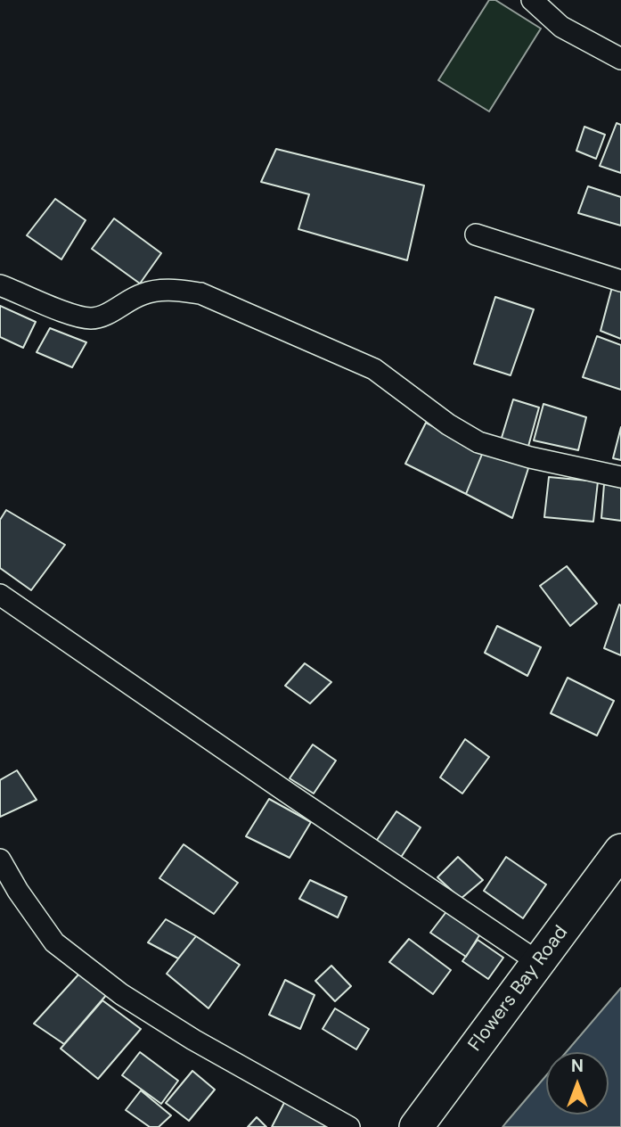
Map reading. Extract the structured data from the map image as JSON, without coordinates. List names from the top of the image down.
{
  "streets": {
    "main road": ["Flowers Bay Road"]
  },
  "north": "top"
}
